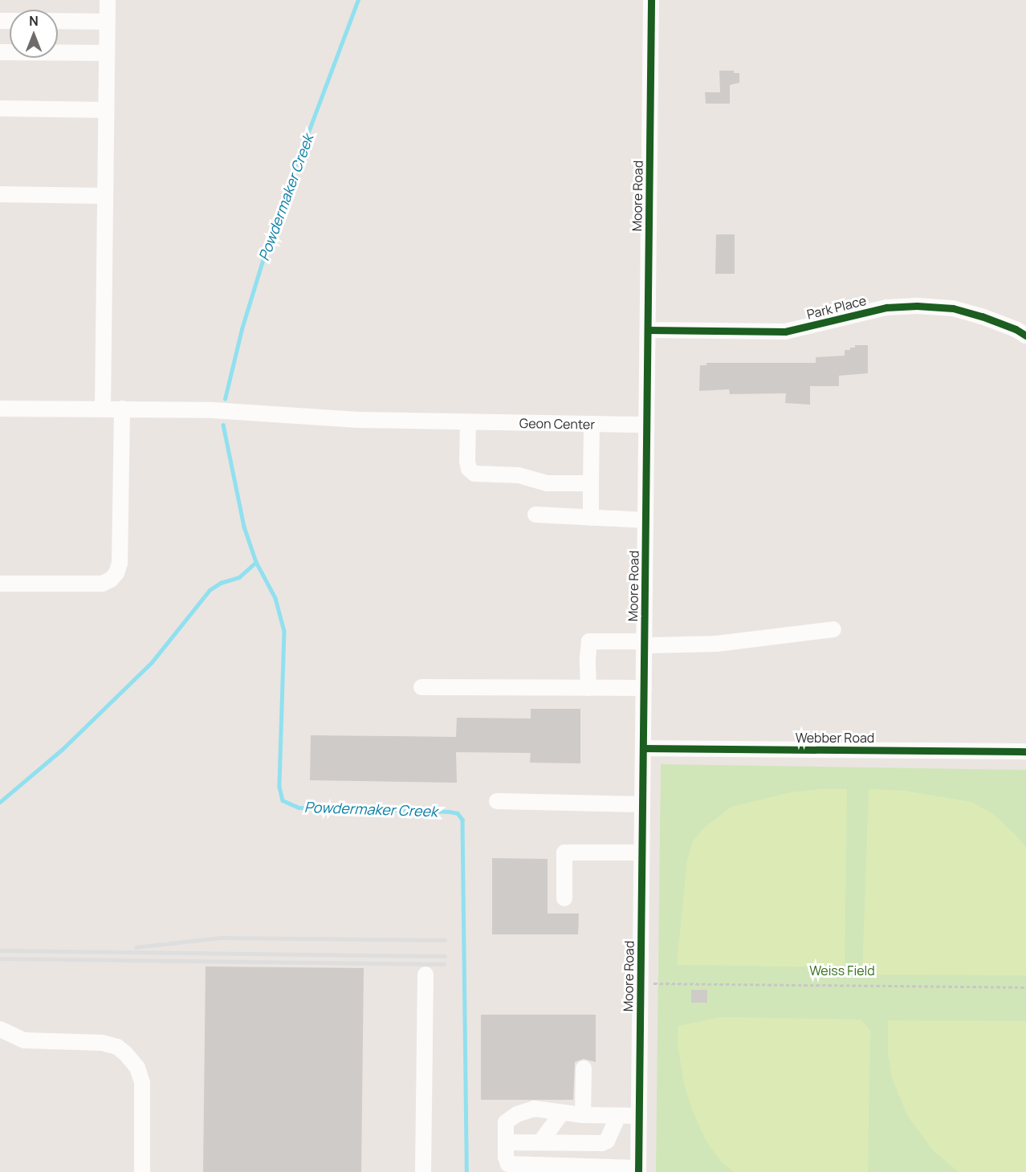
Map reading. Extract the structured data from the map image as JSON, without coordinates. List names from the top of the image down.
{
  "streets": {
    "street": [
      "Moore Road",
      "Park Place",
      "Geon Center",
      "Webber Road"
    ]
  },
  "crossings": [
    ["Moore Road", "Park Place"],
    ["Moore Road", "Geon Center"],
    ["Moore Road", "Webber Road"]
  ],
  "water": ["Powdermaker Creek"],
  "parks": ["Weiss Field"],
  "north": "top"
}
